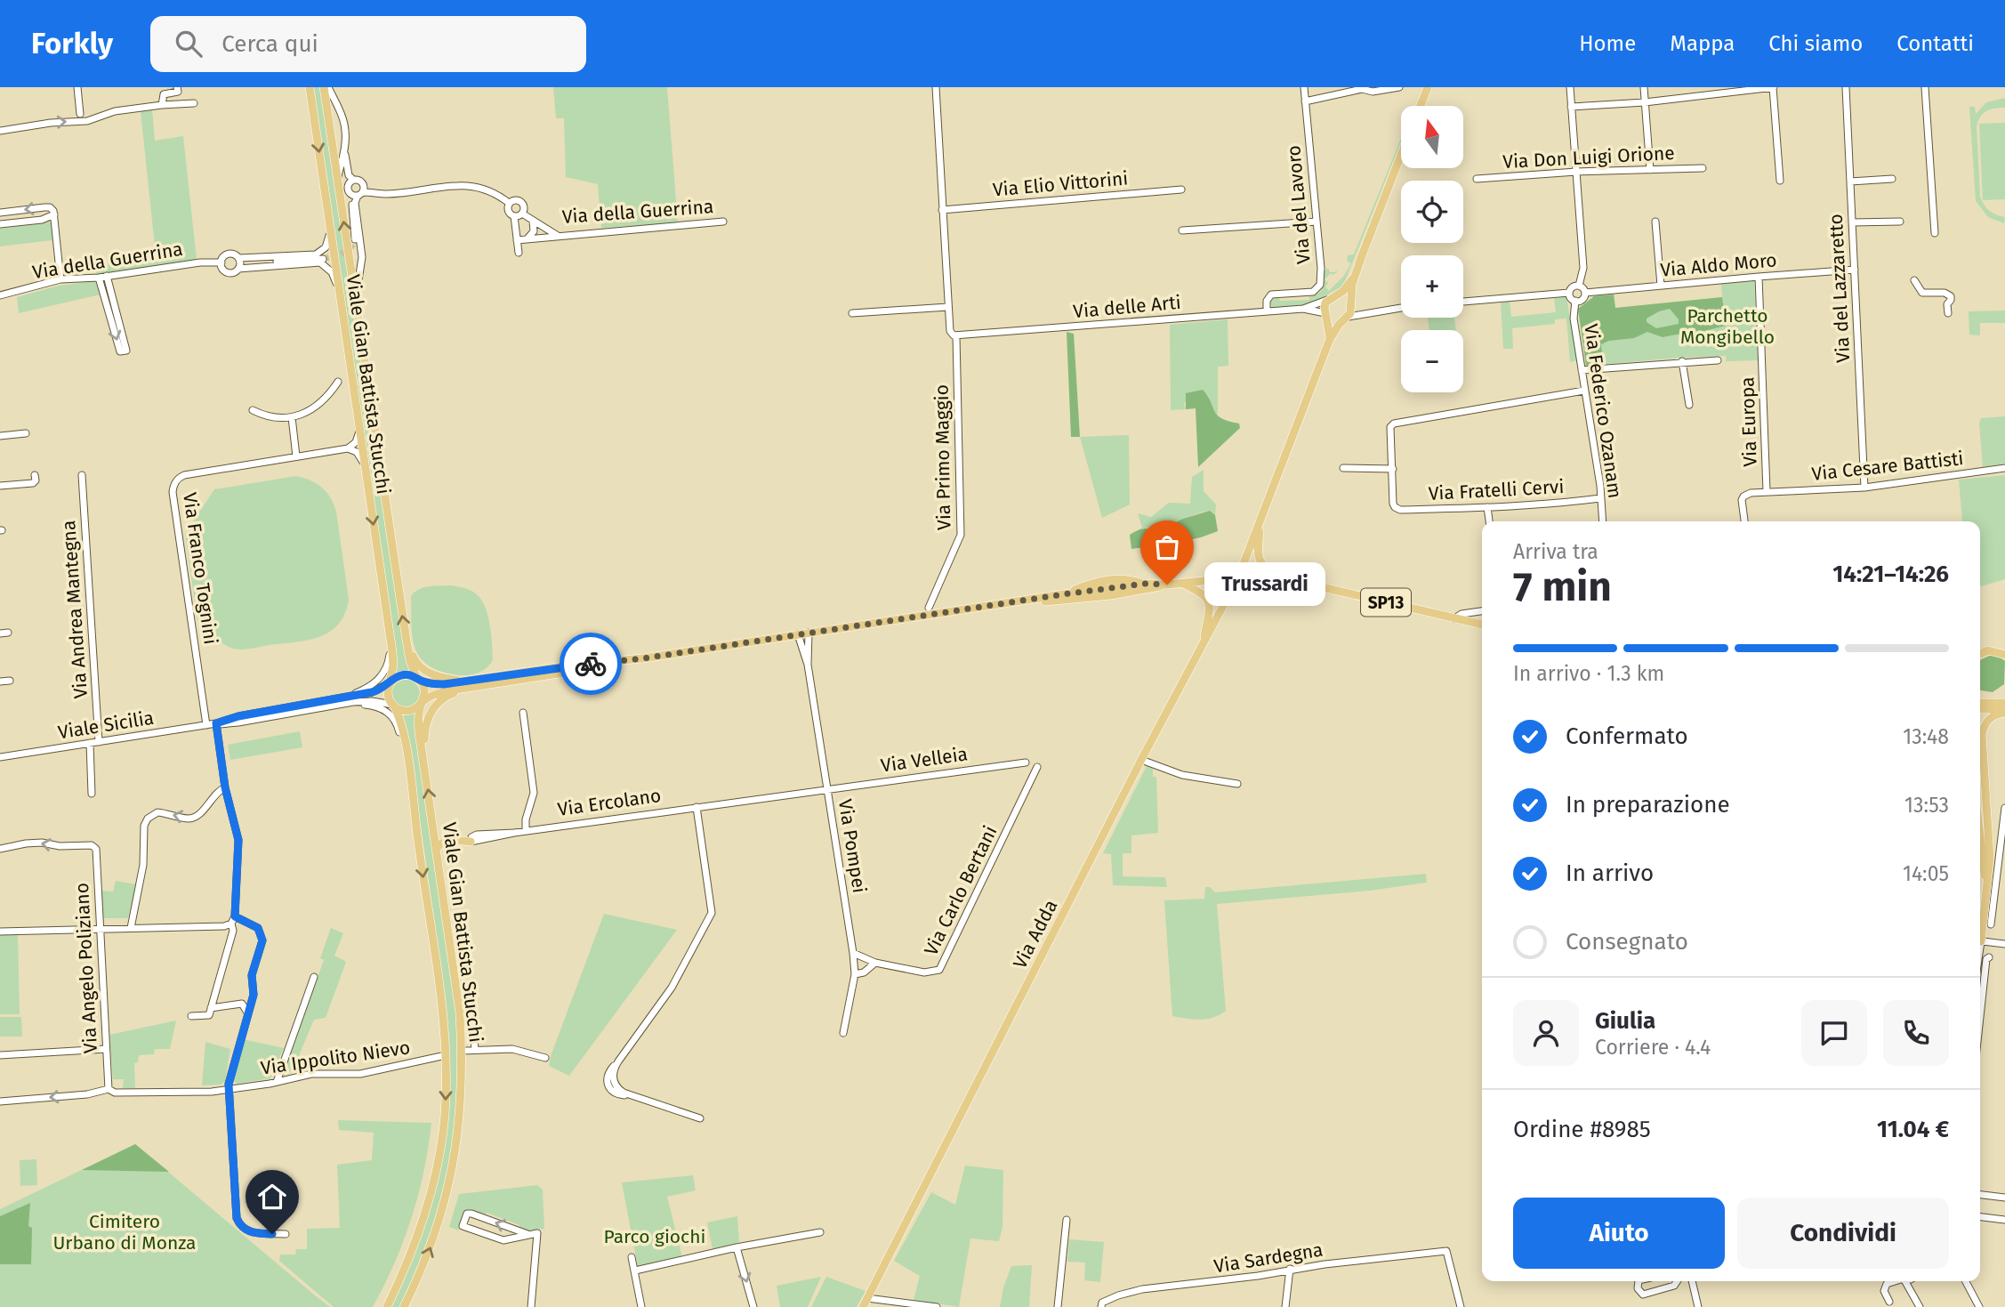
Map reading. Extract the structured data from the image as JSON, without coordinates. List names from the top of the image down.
{
  "streets": {
    "main road": ["Viale Gian Battista Stucchi", "SP13", "Via Adda"],
    "street": [
      "Via Don Luigi Orione",
      "Via Elio Vittorini",
      "Via del Lavoro",
      "Via della Guerrina",
      "Via Aldo Moro",
      "Via del Lazzaretto",
      "Via delle Arti",
      "Via Federico Ozanam",
      "Via Europa",
      "Via Primo Maggio",
      "Via Cesare Battisti",
      "Via Fratelli Cervi",
      "Via Franco Tognini",
      "Via Andrea Mantegna",
      "Viale Sicilia",
      "Via Velleia",
      "Via Ercolano",
      "Via Pompei",
      "Via Carlo Bertani",
      "Via Angelo Poliziano",
      "Via Ippolito Nievo",
      "Via Sardegna"
    ]
  },
  "crossings": [
    ["Via Elio Vittorini", "Via Primo Maggio"],
    ["Via del Lavoro", "Via delle Arti"],
    ["Via Aldo Moro", "Via del Lazzaretto"],
    ["Via Aldo Moro", "Via Federico Ozanam"],
    ["Via Aldo Moro", "Via Europa"],
    ["Via del Lazzaretto", "Via Cesare Battisti"],
    ["Via delle Arti", "Via Primo Maggio"],
    ["Viale Gian Battista Stucchi", "Viale Sicilia"],
    ["Viale Gian Battista Stucchi", "Via Ippolito Nievo"],
    ["Via Federico Ozanam", "Via Fratelli Cervi"],
    ["Via Europa", "Via Cesare Battisti"],
    ["Via Franco Tognini", "Viale Sicilia"],
    ["SP13", "Via Pompei"],
    ["SP13", "Via Adda"],
    ["Via Andrea Mantegna", "Viale Sicilia"],
    ["Via Velleia", "Via Ercolano"],
    ["Via Velleia", "Via Pompei"],
    ["Via Ercolano", "Via Pompei"],
    ["Via Pompei", "Via Carlo Bertani"],
    ["Via Angelo Poliziano", "Via Ippolito Nievo"]
  ],
  "parks": ["Parchetto Mongibello", "Cimitero Urbano di Monza", "Parco giochi"],
  "places": ["Trussardi"],
  "north": "top",
  "page": {
    "header": "Forkly",
    "search": "Cerca qui",
    "nav": [
      "Home",
      "Mappa",
      "Chi siamo",
      "Contatti"
    ],
    "map_buttons": ["+", "−"],
    "heading": ["7 min", "Arriva tra", "14:21–14:26"],
    "panel": [
      "Giulia",
      "Corriere · 4.4",
      "Ordine #8985",
      "11.04 €"
    ],
    "bubble": "Trussardi",
    "bar": "In arrivo · 1.3 km",
    "list": [
      ["Confermato", "13:48"],
      ["In preparazione", "13:53"],
      ["In arrivo", "14:05"],
      "Consegnato"
    ],
    "buttons": ["Aiuto", "Condividi"]
  }
}
